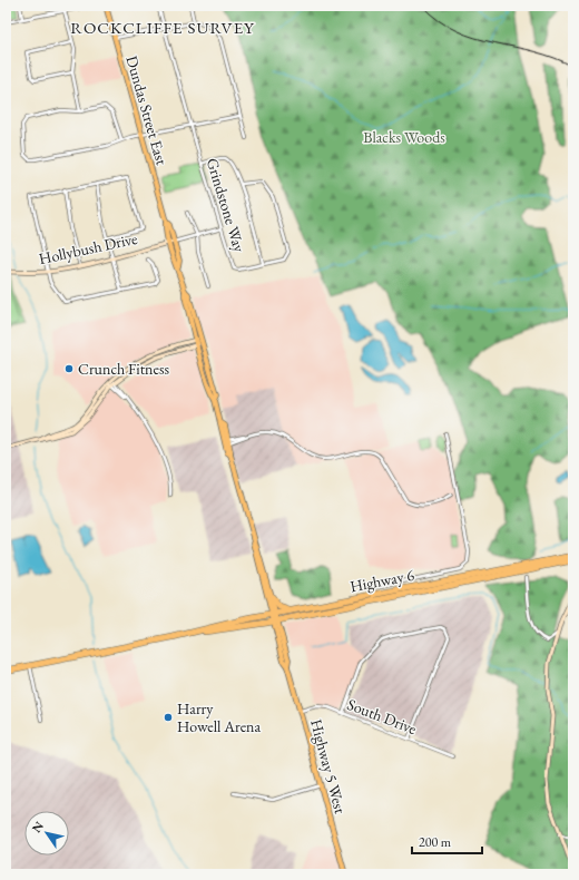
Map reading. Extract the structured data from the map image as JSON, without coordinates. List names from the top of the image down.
{
  "streets": {
    "highway": ["Highway 6"],
    "main road": ["Dundas Street East", "Highway 5 West"],
    "street": ["Grindstone Way", "Hollybush Drive", "South Drive"]
  },
  "crossings": [
    ["Dundas Street East", "Hollybush Drive"],
    ["Dundas Street East", "Highway 6"],
    ["Dundas Street East", "Highway 5 West"],
    ["Highway 6", "Highway 5 West"],
    ["South Drive", "Highway 5 West"]
  ],
  "districts": ["ROCKCLIFFE SURVEY"],
  "parks": ["Blacks Woods"],
  "places": ["Crunch Fitness", "Harry Howell Arena"],
  "scale_bar": "200 m",
  "north": "top left"
}
